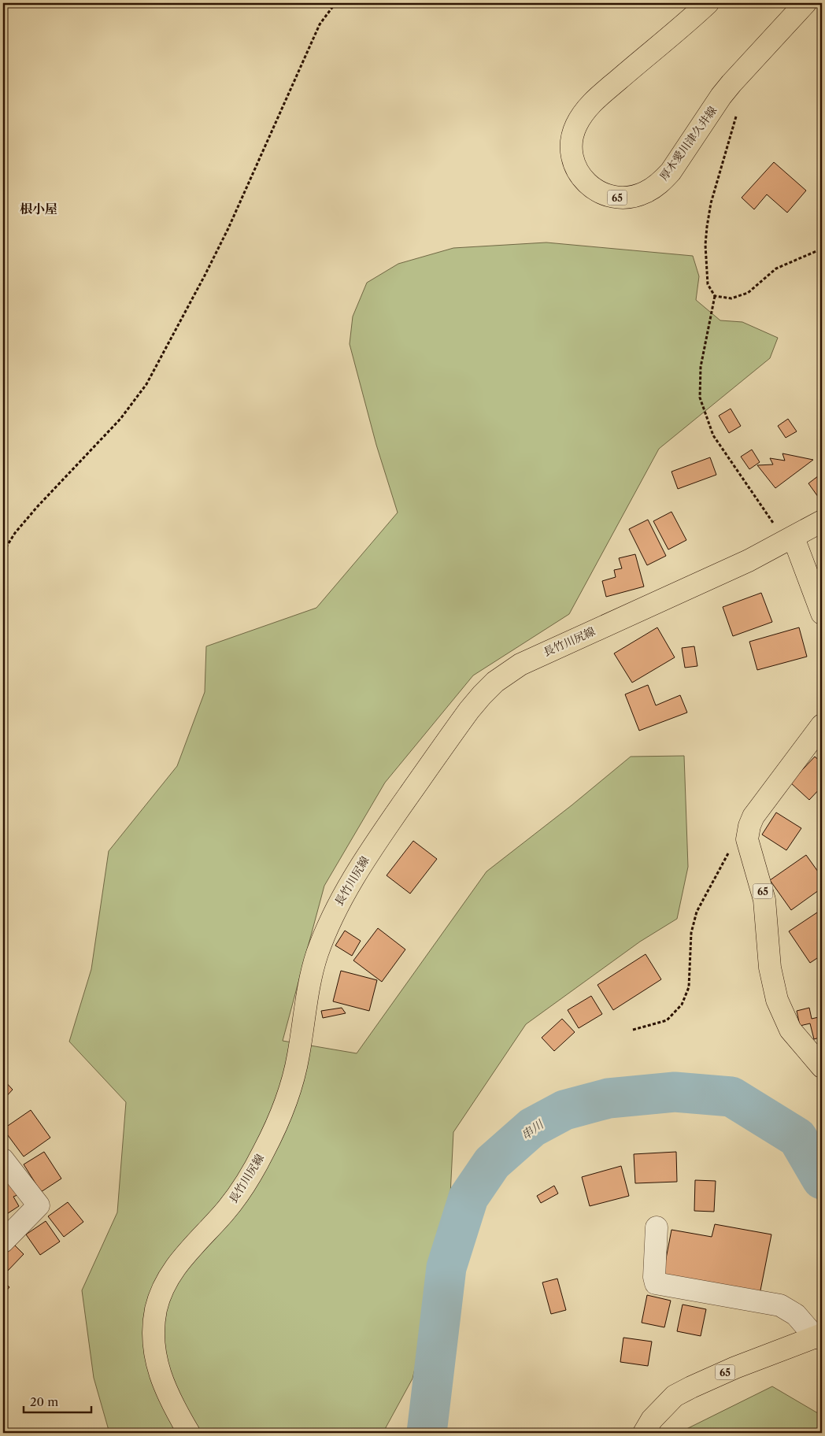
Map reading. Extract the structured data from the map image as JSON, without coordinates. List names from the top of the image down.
{
  "streets": {
    "main road": ["厚木愛川津久井線", "65", "長竹川尻線"]
  },
  "districts": ["根小屋"],
  "water": ["串川"],
  "scale_bar": "20 m"
}
